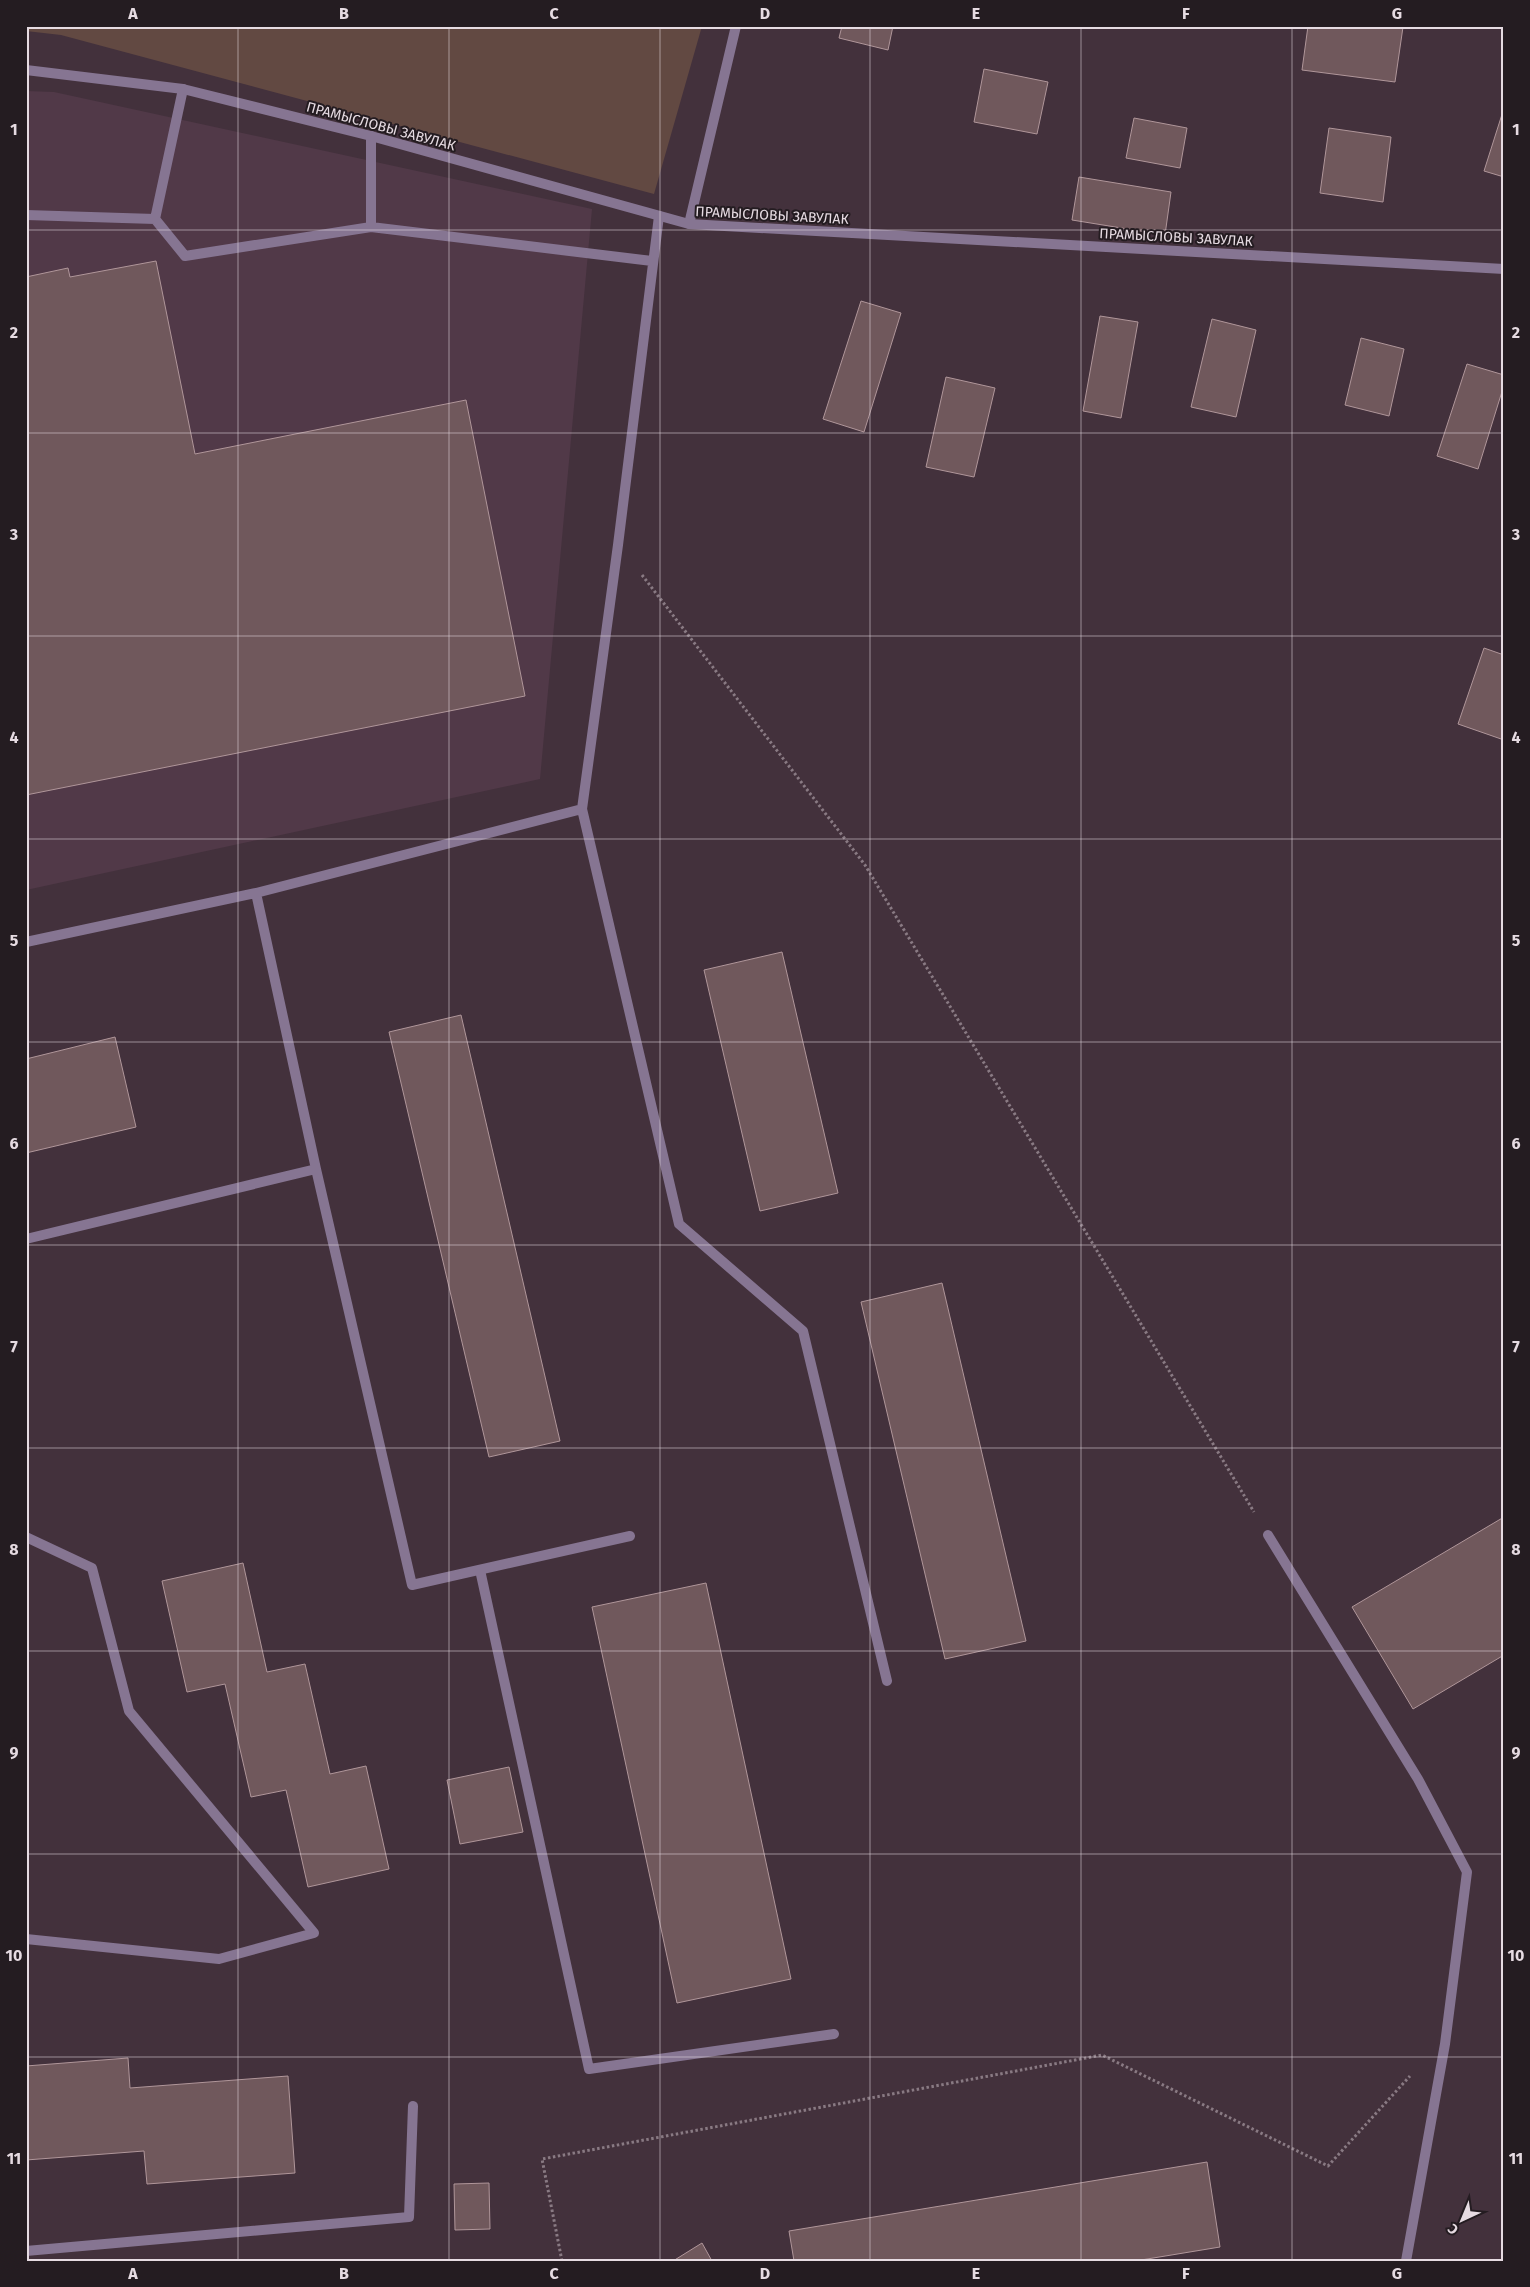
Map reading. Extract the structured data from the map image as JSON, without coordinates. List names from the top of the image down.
{
  "streets": {
    "street": ["ПРАМЫСЛОВЫ ЗАВУЛАК"]
  },
  "north": "bottom left",
  "grid": {
    "columns": [
      "A",
      "B",
      "C",
      "D",
      "E",
      "F",
      "G"
    ],
    "rows": [
      "1",
      "2",
      "3",
      "4",
      "5",
      "6",
      "7",
      "8",
      "9",
      "10",
      "11"
    ]
  }
}
